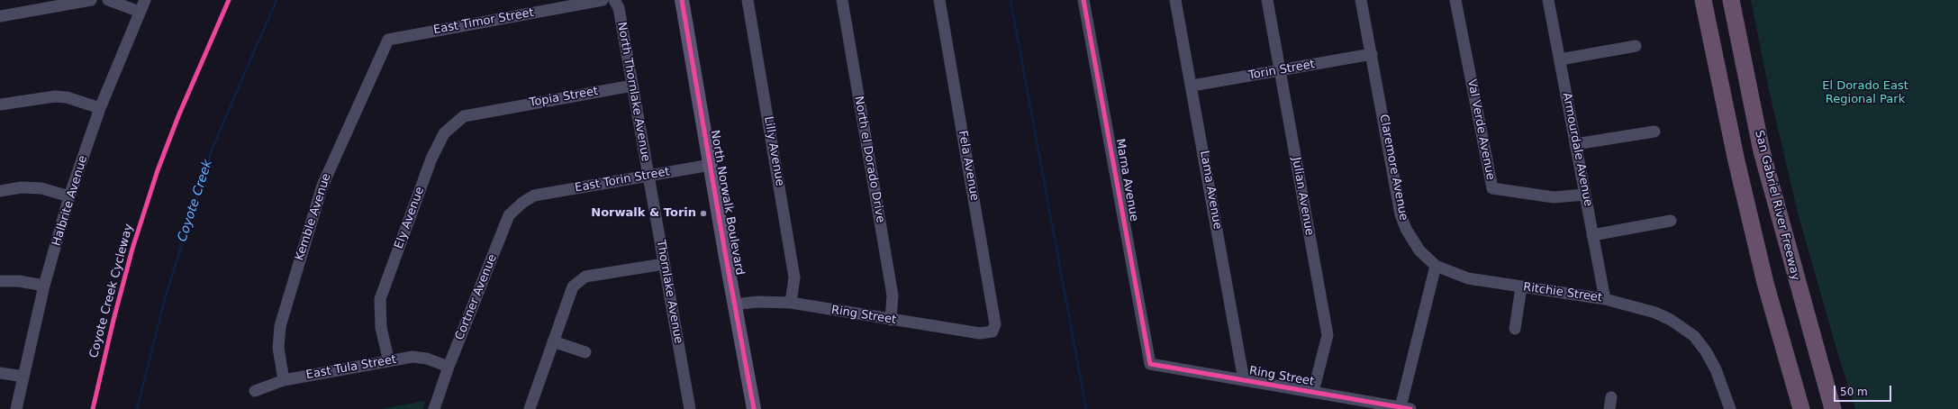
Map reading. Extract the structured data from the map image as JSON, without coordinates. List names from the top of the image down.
{
  "streets": {
    "highway": ["San Gabriel River Freeway"],
    "main road": ["North Norwalk Boulevard"],
    "street": [
      "East Timor Street",
      "Torin Street",
      "North Thornlake Avenue",
      "Topia Street",
      "Val Verde Avenue",
      "Armourdale Avenue",
      "Lilly Avenue",
      "North el Dorado Drive",
      "Fela Avenue",
      "Claremore Avenue",
      "East Torin Street",
      "Marna Avenue",
      "Lama Avenue",
      "Julian Avenue",
      "Halbrite Avenue",
      "Kemble Avenue",
      "Ely Avenue",
      "Thornlake Avenue",
      "Ritchie Street",
      "Cortner Avenue",
      "Ring Street",
      "East Tula Street"
    ],
    "cycle path": ["Coyote Creek Cycleway"]
  },
  "crossings": [
    ["East Timor Street", "Kemble Avenue"],
    ["Torin Street", "Claremore Avenue"],
    ["Torin Street", "Lama Avenue"],
    ["Torin Street", "Julian Avenue"],
    ["North Thornlake Avenue", "Topia Street"],
    ["North Thornlake Avenue", "East Torin Street"],
    ["North Thornlake Avenue", "Thornlake Avenue"],
    ["Topia Street", "Ely Avenue"],
    ["Val Verde Avenue", "Armourdale Avenue"],
    ["Armourdale Avenue", "Ritchie Street"],
    ["Lilly Avenue", "Ring Street"],
    ["North el Dorado Drive", "Ring Street"],
    ["Fela Avenue", "Ring Street"],
    ["Claremore Avenue", "Ritchie Street"],
    ["East Torin Street", "North Norwalk Boulevard"],
    ["East Torin Street", "Thornlake Avenue"],
    ["East Torin Street", "Cortner Avenue"],
    ["Marna Avenue", "Ring Street"],
    ["Lama Avenue", "Ring Street"],
    ["Julian Avenue", "Ring Street"],
    ["North Norwalk Boulevard", "Ring Street"],
    ["Kemble Avenue", "East Tula Street"],
    ["Ely Avenue", "East Tula Street"],
    ["Cortner Avenue", "East Tula Street"]
  ],
  "water": ["Coyote Creek"],
  "parks": ["El Dorado East Regional Park"],
  "places": ["Norwalk & Torin"],
  "scale_bar": "50 m"
}
